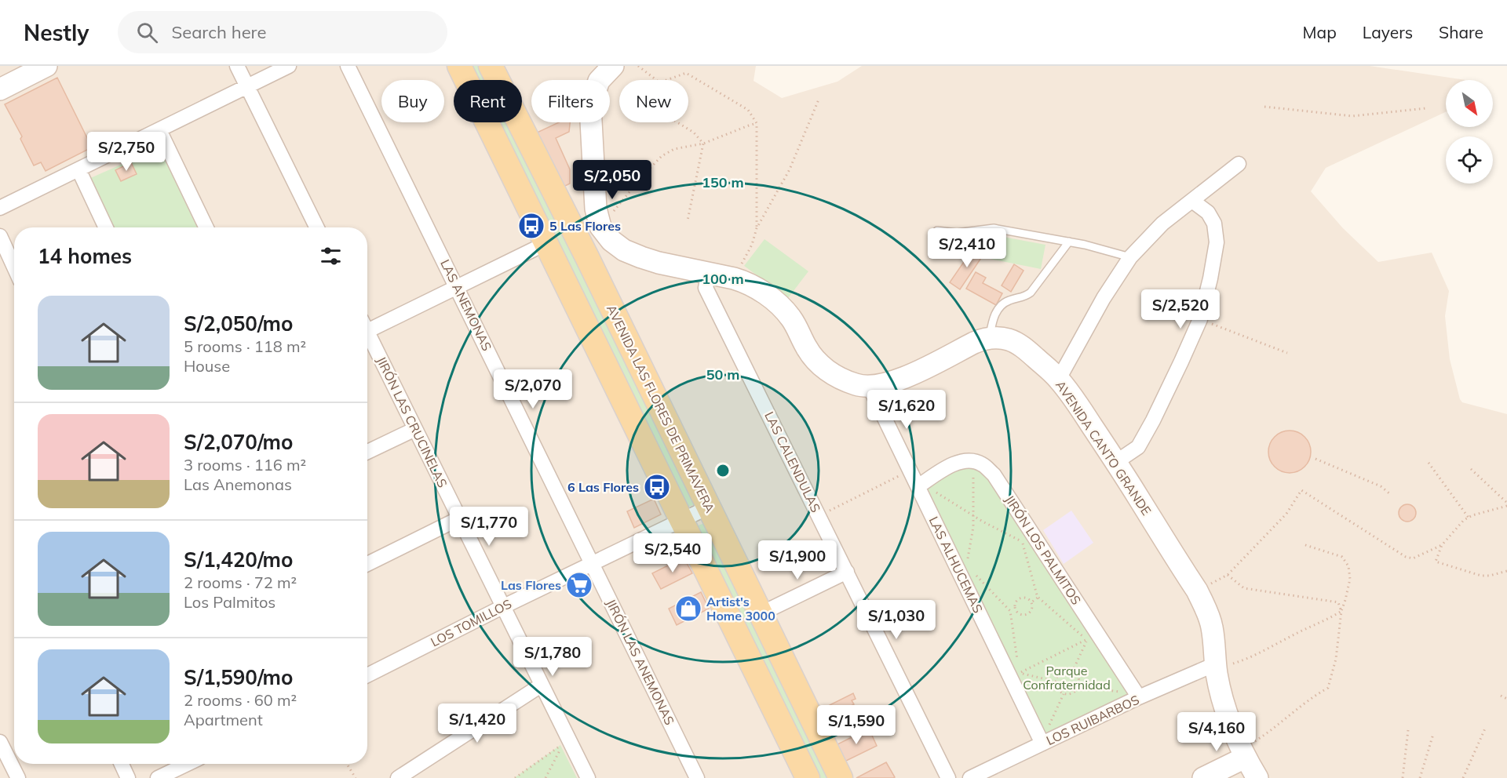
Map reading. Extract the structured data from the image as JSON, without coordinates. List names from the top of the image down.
{
  "streets": {
    "main road": ["AVENIDA LAS FLORES DE PRIMAVERA"],
    "street": [
      "LAS ANEMONAS",
      "JIRÓN LAS CRUCINELAS",
      "AVENIDA CANTO GRANDE",
      "LAS CALENDULAS",
      "JIRÓN LOS PALMITOS",
      "LAS ALHUCEMAS",
      "LOS TOMILLOS",
      "JIRÓN LAS ANEMONAS",
      "LOS RUIBARBOS"
    ]
  },
  "crossings": [
    ["LAS ANEMONAS", "JIRÓN LAS ANEMONAS"],
    ["AVENIDA LAS FLORES DE PRIMAVERA", "LOS TOMILLOS"],
    ["JIRÓN LAS CRUCINELAS", "LOS TOMILLOS"],
    ["AVENIDA CANTO GRANDE", "LAS CALENDULAS"],
    ["AVENIDA CANTO GRANDE", "LAS ALHUCEMAS"],
    ["AVENIDA CANTO GRANDE", "LOS RUIBARBOS"],
    ["JIRÓN LOS PALMITOS", "LAS ALHUCEMAS"],
    ["JIRÓN LOS PALMITOS", "LOS RUIBARBOS"],
    ["LAS ALHUCEMAS", "LOS RUIBARBOS"],
    ["LOS TOMILLOS", "JIRÓN LAS ANEMONAS"]
  ],
  "parks": ["Parque Confraternidad"],
  "places": {
    "bus stop": ["5 Las Flores", "6 Las Flores"],
    "supermarket": ["Las Flores"],
    "shop": ["Artist's Home 3000"]
  },
  "north": "bottom right",
  "page": {
    "header": "Nestly",
    "search": "Search here",
    "nav": ["Map", "Layers", "Share"],
    "chip": [
      "Buy",
      "Rent",
      "Filters",
      "New"
    ],
    "price": [
      "S/2,750",
      "S/2,050",
      "S/2,410",
      "S/2,520",
      "S/2,070",
      "S/1,620",
      "S/1,770",
      "S/2,540",
      "S/1,900",
      "S/1,030",
      "S/1,780",
      "S/1,420",
      "S/1,590",
      "S/4,160"
    ],
    "heading": "14 homes",
    "list": [
      {
        "name": "S/2,050/mo",
        "note": "5 rooms · 118 m² · House"
      },
      {
        "name": "S/2,070/mo",
        "note": "3 rooms · 116 m² · Las Anemonas"
      },
      {
        "name": "S/1,420/mo",
        "note": "2 rooms · 72 m² · Los Palmitos"
      },
      {
        "name": "S/1,590/mo",
        "note": "2 rooms · 60 m² · Apartment"
      }
    ]
  },
  "rings": ["150 m", "100 m", "50 m"]
}
